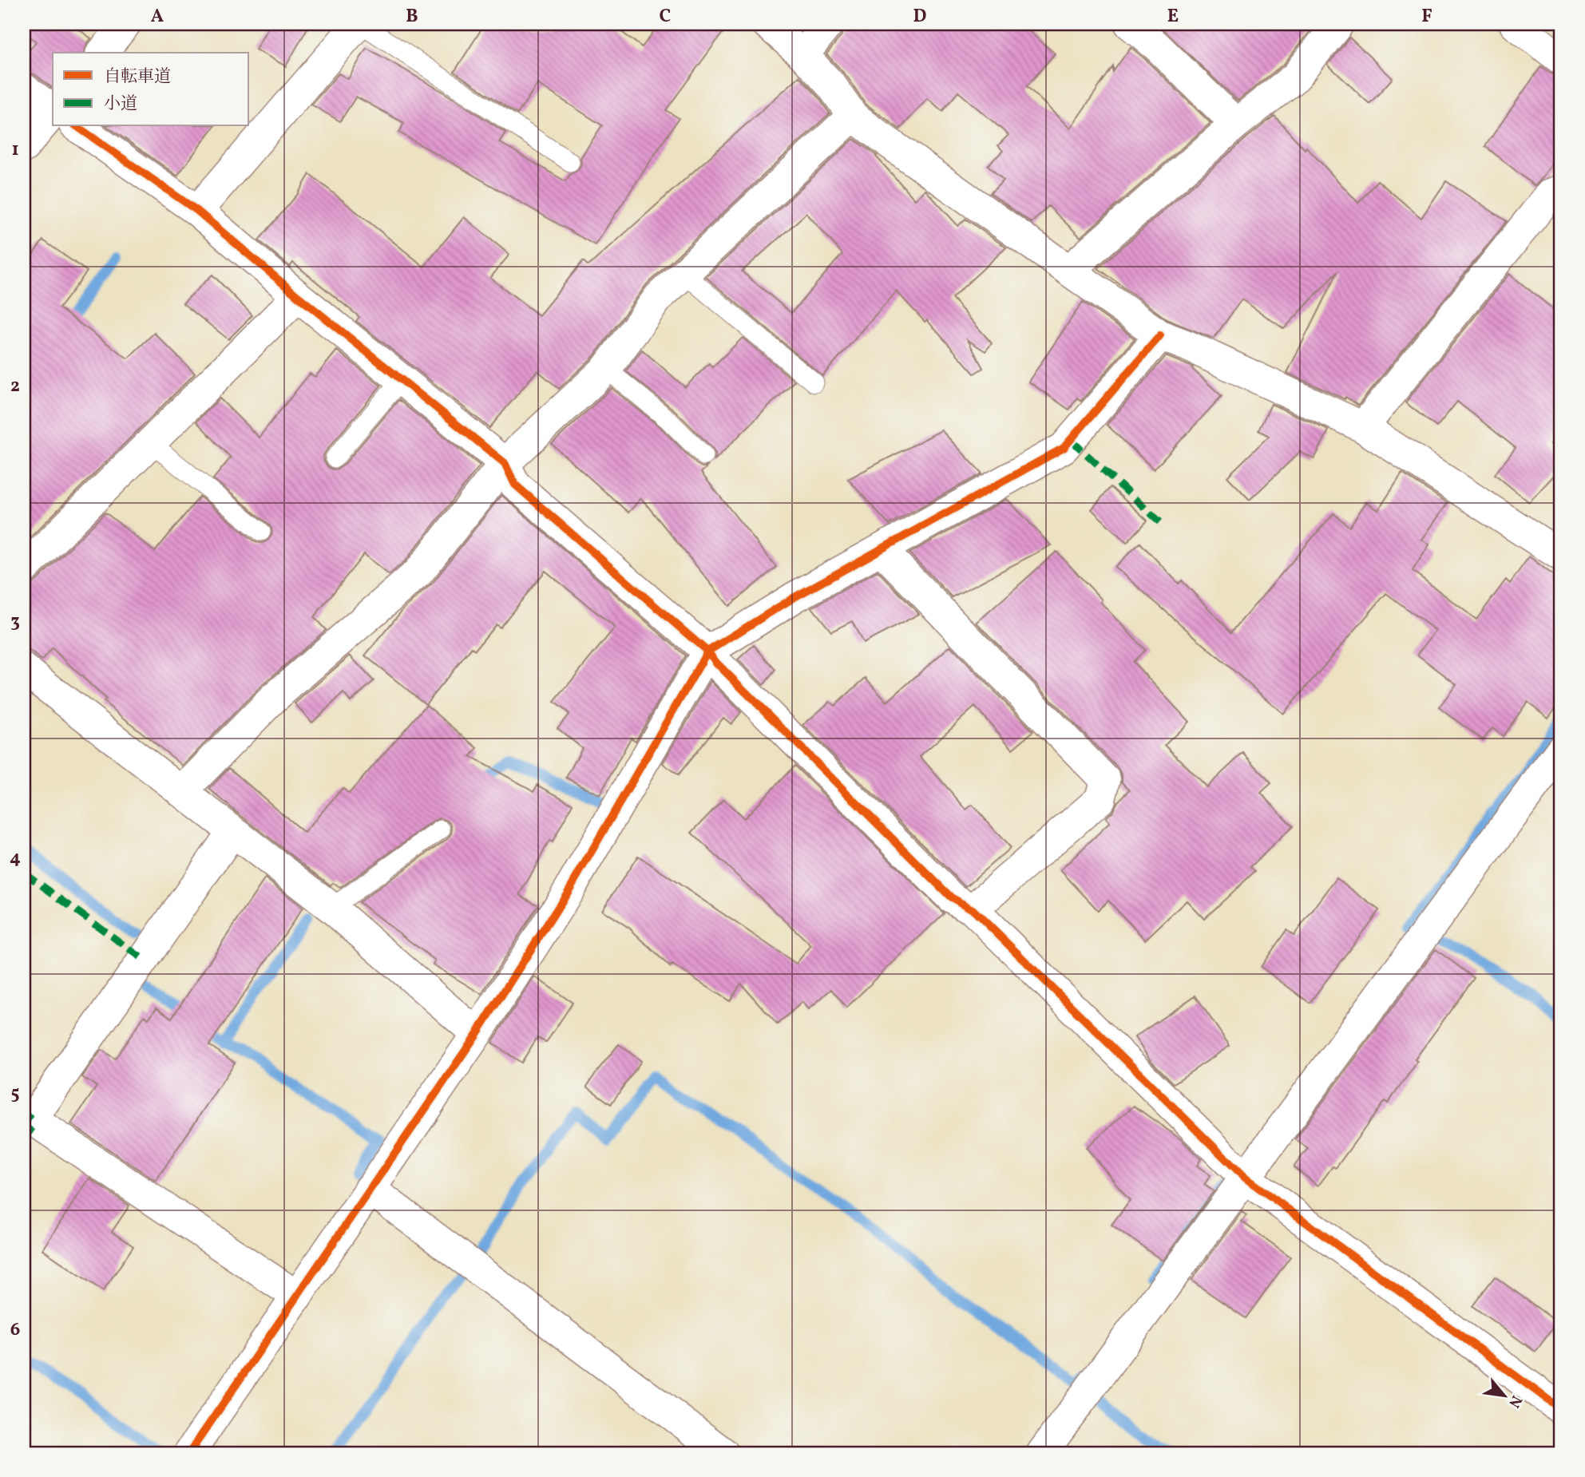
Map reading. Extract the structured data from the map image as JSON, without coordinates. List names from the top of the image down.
{
  "legend": ["自転車道", "小道"],
  "north": "bottom right",
  "grid": {
    "columns": [
      "A",
      "B",
      "C",
      "D",
      "E",
      "F"
    ],
    "rows": [
      "1",
      "2",
      "3",
      "4",
      "5",
      "6"
    ]
  }
}
